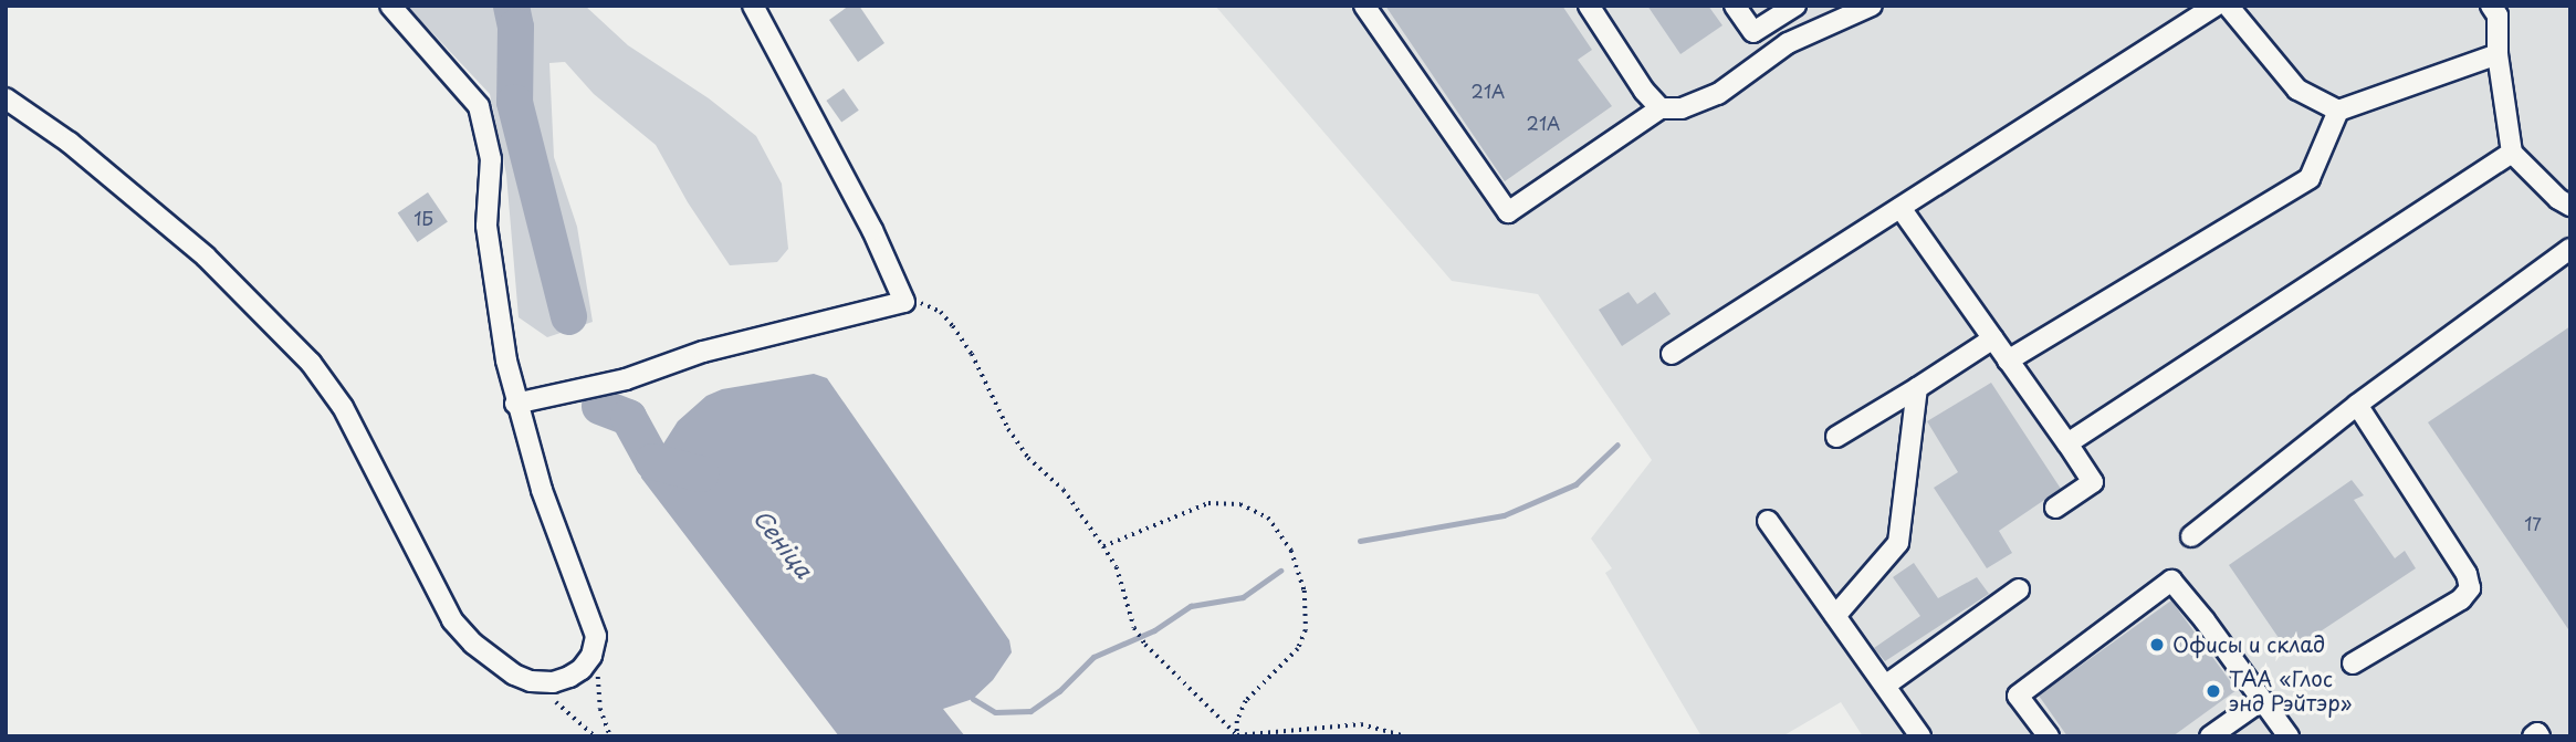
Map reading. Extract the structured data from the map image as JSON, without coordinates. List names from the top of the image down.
{
  "water": ["Сеніца"],
  "places": ["Офисы и склад", "ТАА «Глос энд Рэйтэр»"],
  "house_numbers": [
    "21А",
    "21А",
    "1Б",
    "17"
  ]
}
